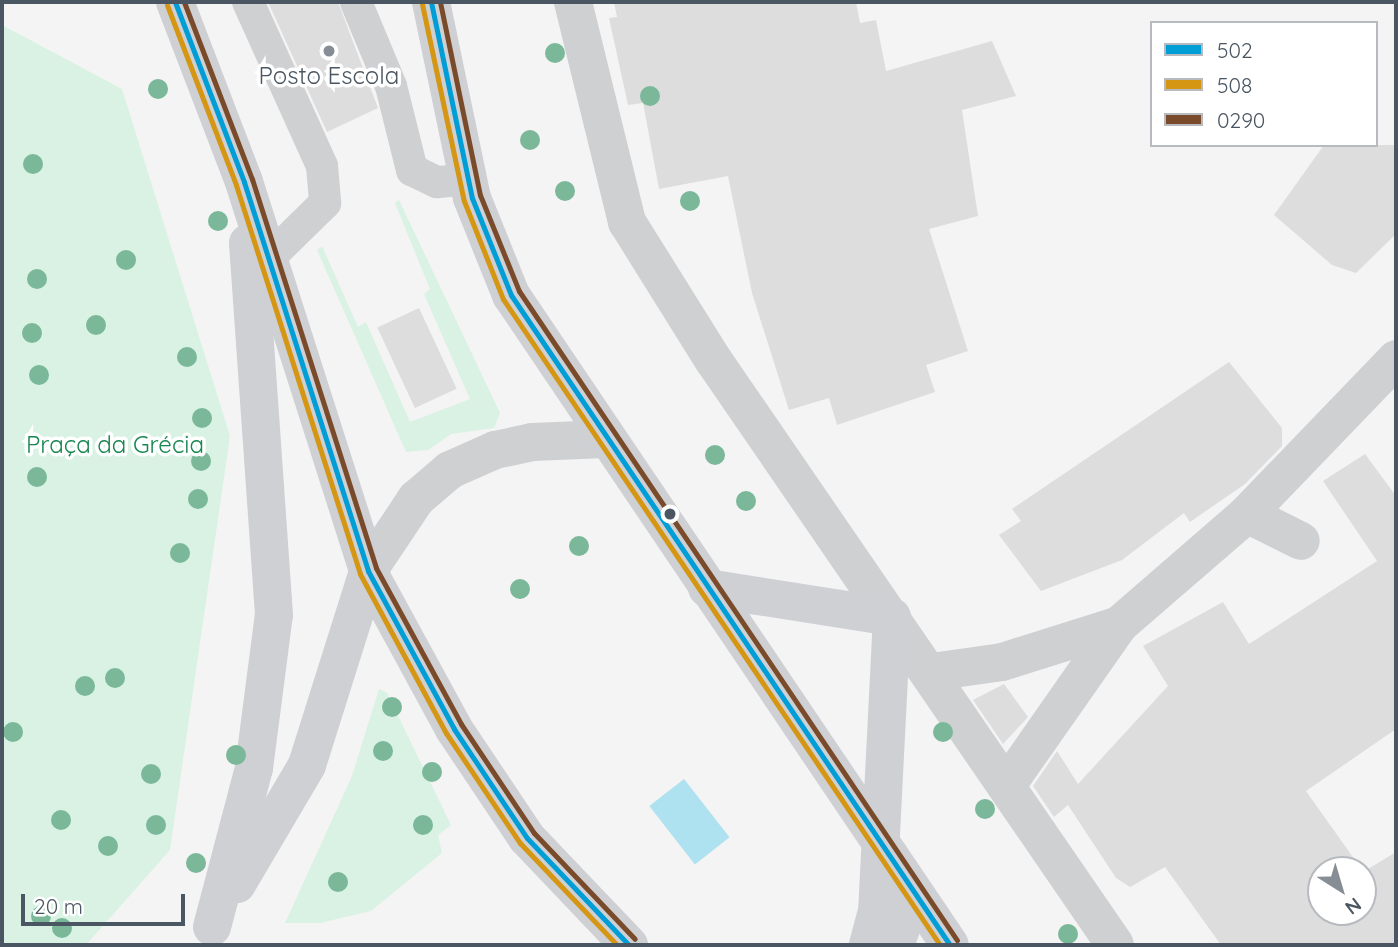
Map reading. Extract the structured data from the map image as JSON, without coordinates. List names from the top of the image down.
{
  "parks": ["Praça da Grécia"],
  "places": ["Posto Escola"],
  "lines": ["transit line 502", "transit line 0290", "transit line 508"],
  "legend": ["502", "508", "0290"],
  "scale_bar": "20 m",
  "north": "bottom right"
}
